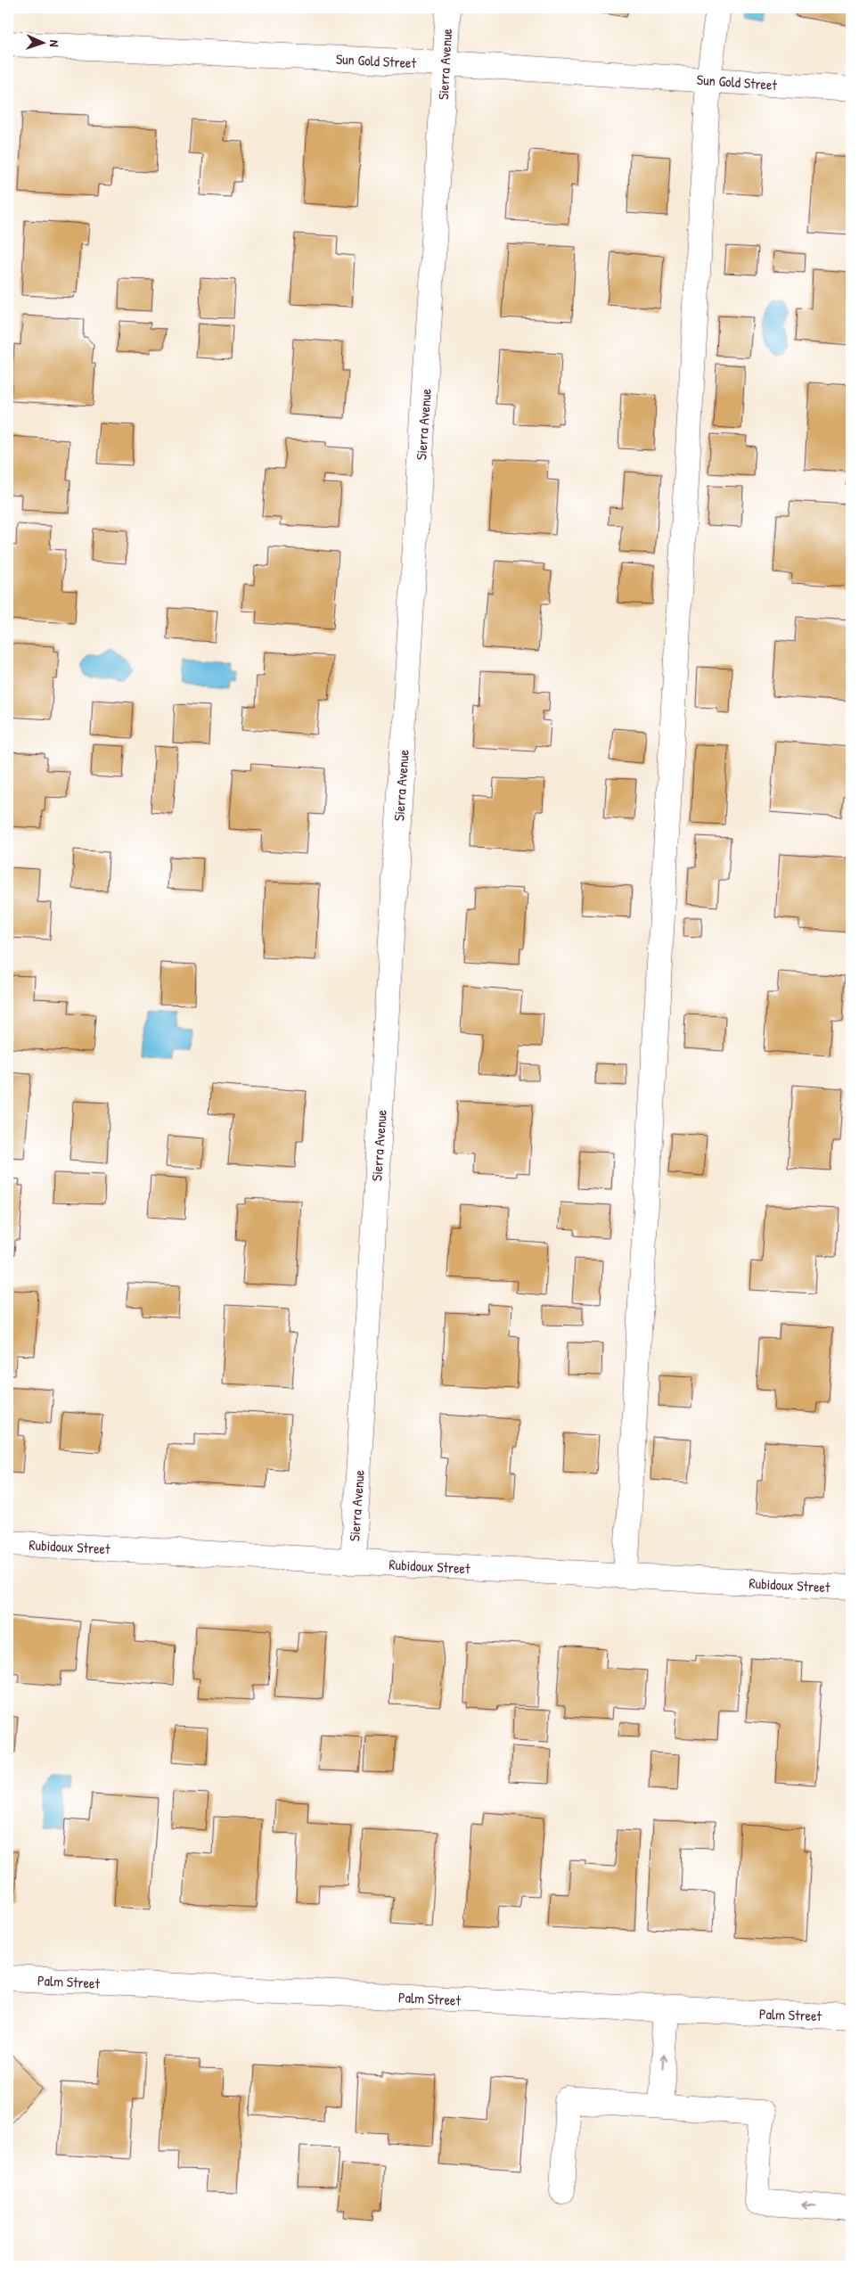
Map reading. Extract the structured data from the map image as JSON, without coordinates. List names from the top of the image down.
{
  "streets": {
    "street": [
      "Sun Gold Street",
      "Sierra Avenue",
      "Rubidoux Street",
      "Palm Street"
    ]
  },
  "crossings": [
    ["Sun Gold Street", "Sierra Avenue"],
    ["Sierra Avenue", "Rubidoux Street"]
  ],
  "north": "right"
}
